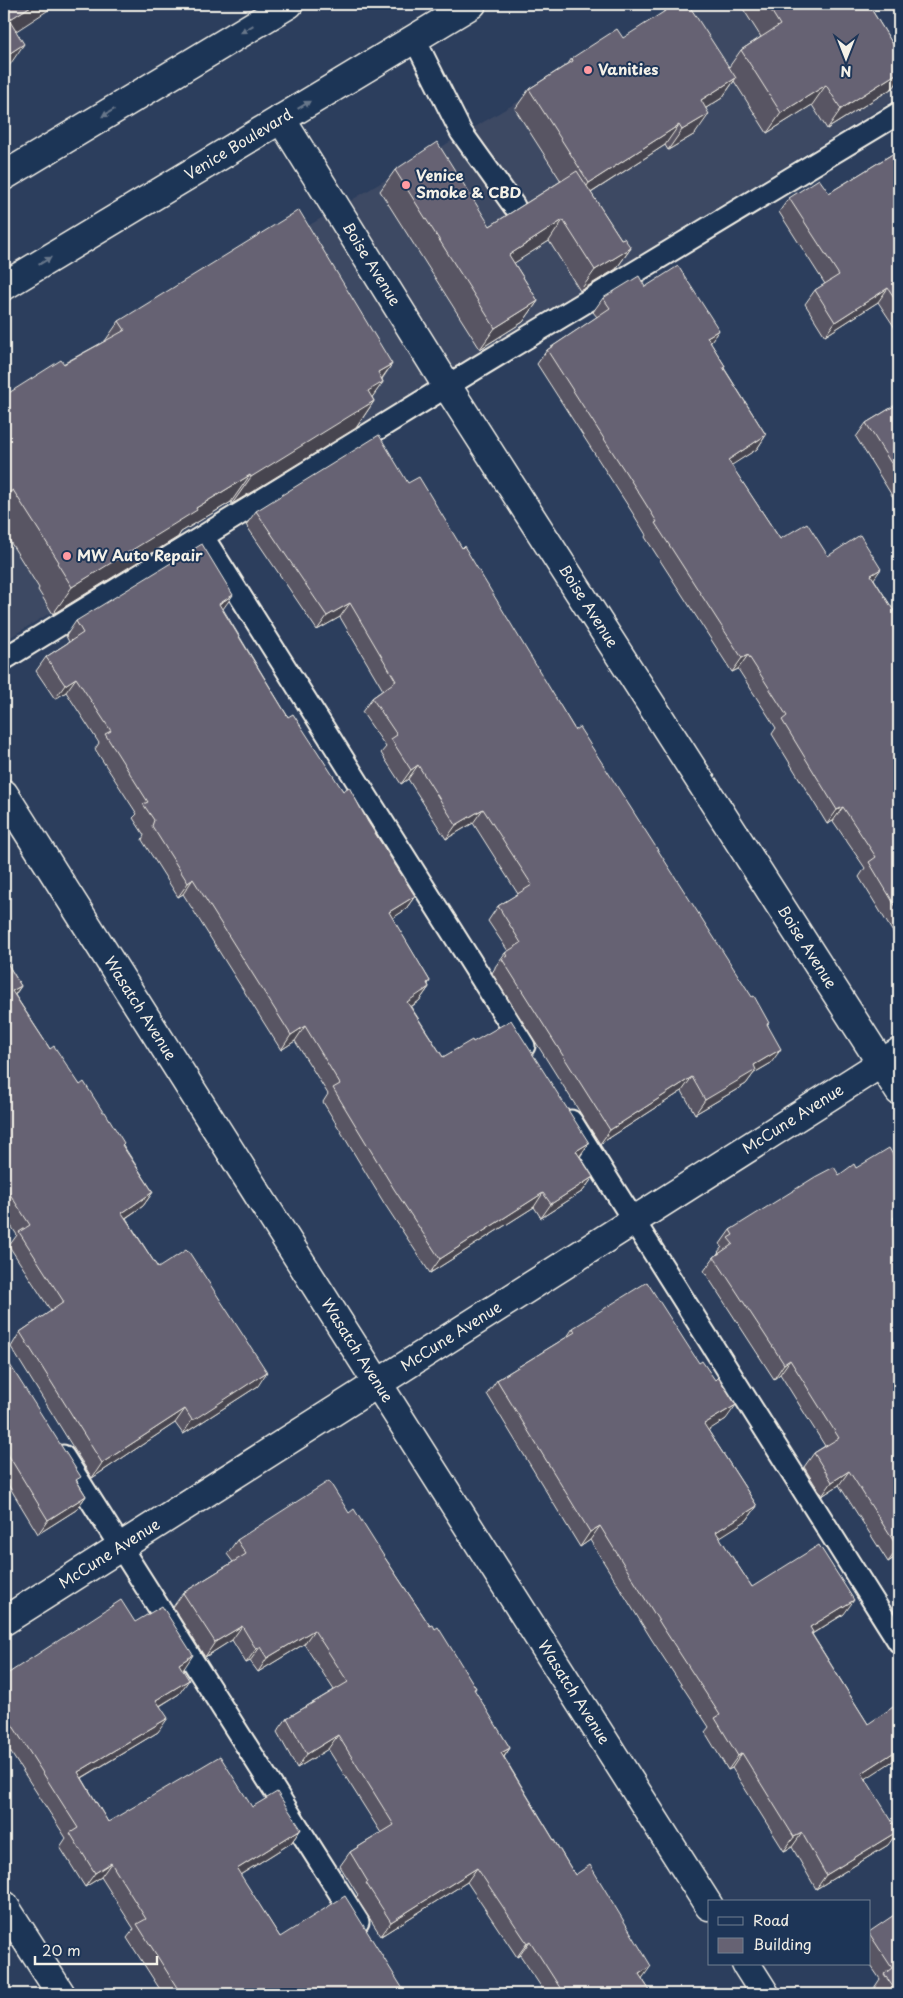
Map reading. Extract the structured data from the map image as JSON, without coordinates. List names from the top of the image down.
{
  "streets": {
    "street": [
      "Venice Boulevard",
      "Boise Avenue",
      "Wasatch Avenue",
      "McCune Avenue"
    ]
  },
  "crossings": [
    ["Venice Boulevard", "Boise Avenue"],
    ["Boise Avenue", "McCune Avenue"],
    ["Wasatch Avenue", "McCune Avenue"]
  ],
  "places": ["Vanities", "Venice Smoke & CBD", "MW Auto Repair"],
  "legend": ["Road", "Building"],
  "scale_bar": "20 m",
  "north": "bottom"
}
